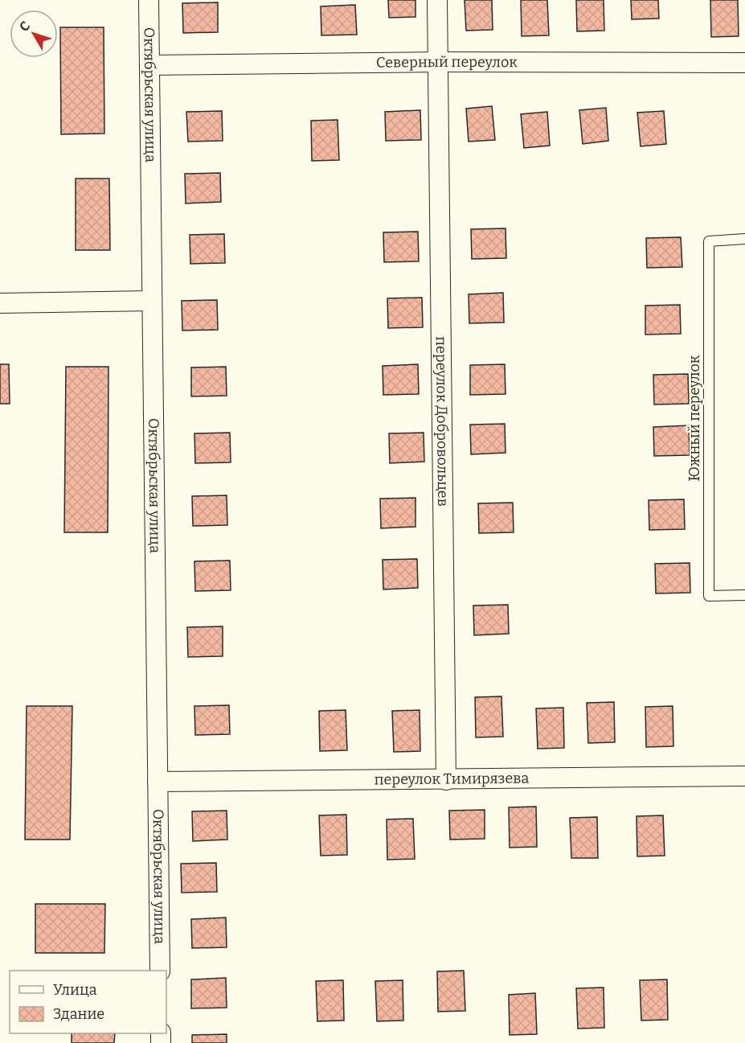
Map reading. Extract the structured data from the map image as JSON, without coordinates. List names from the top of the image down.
{
  "streets": {
    "street": [
      "Северный переулок",
      "Октябрьская улица",
      "переулок Добровольцев",
      "переулок Тимирязева"
    ],
    "lane": ["Южный переулок"]
  },
  "crossings": [
    ["Северный переулок", "Октябрьская улица"],
    ["Северный переулок", "переулок Добровольцев"],
    ["Октябрьская улица", "переулок Тимирязева"],
    ["переулок Добровольцев", "переулок Тимирязева"]
  ],
  "legend": ["Улица", "Здание"],
  "north": "top left"
}
